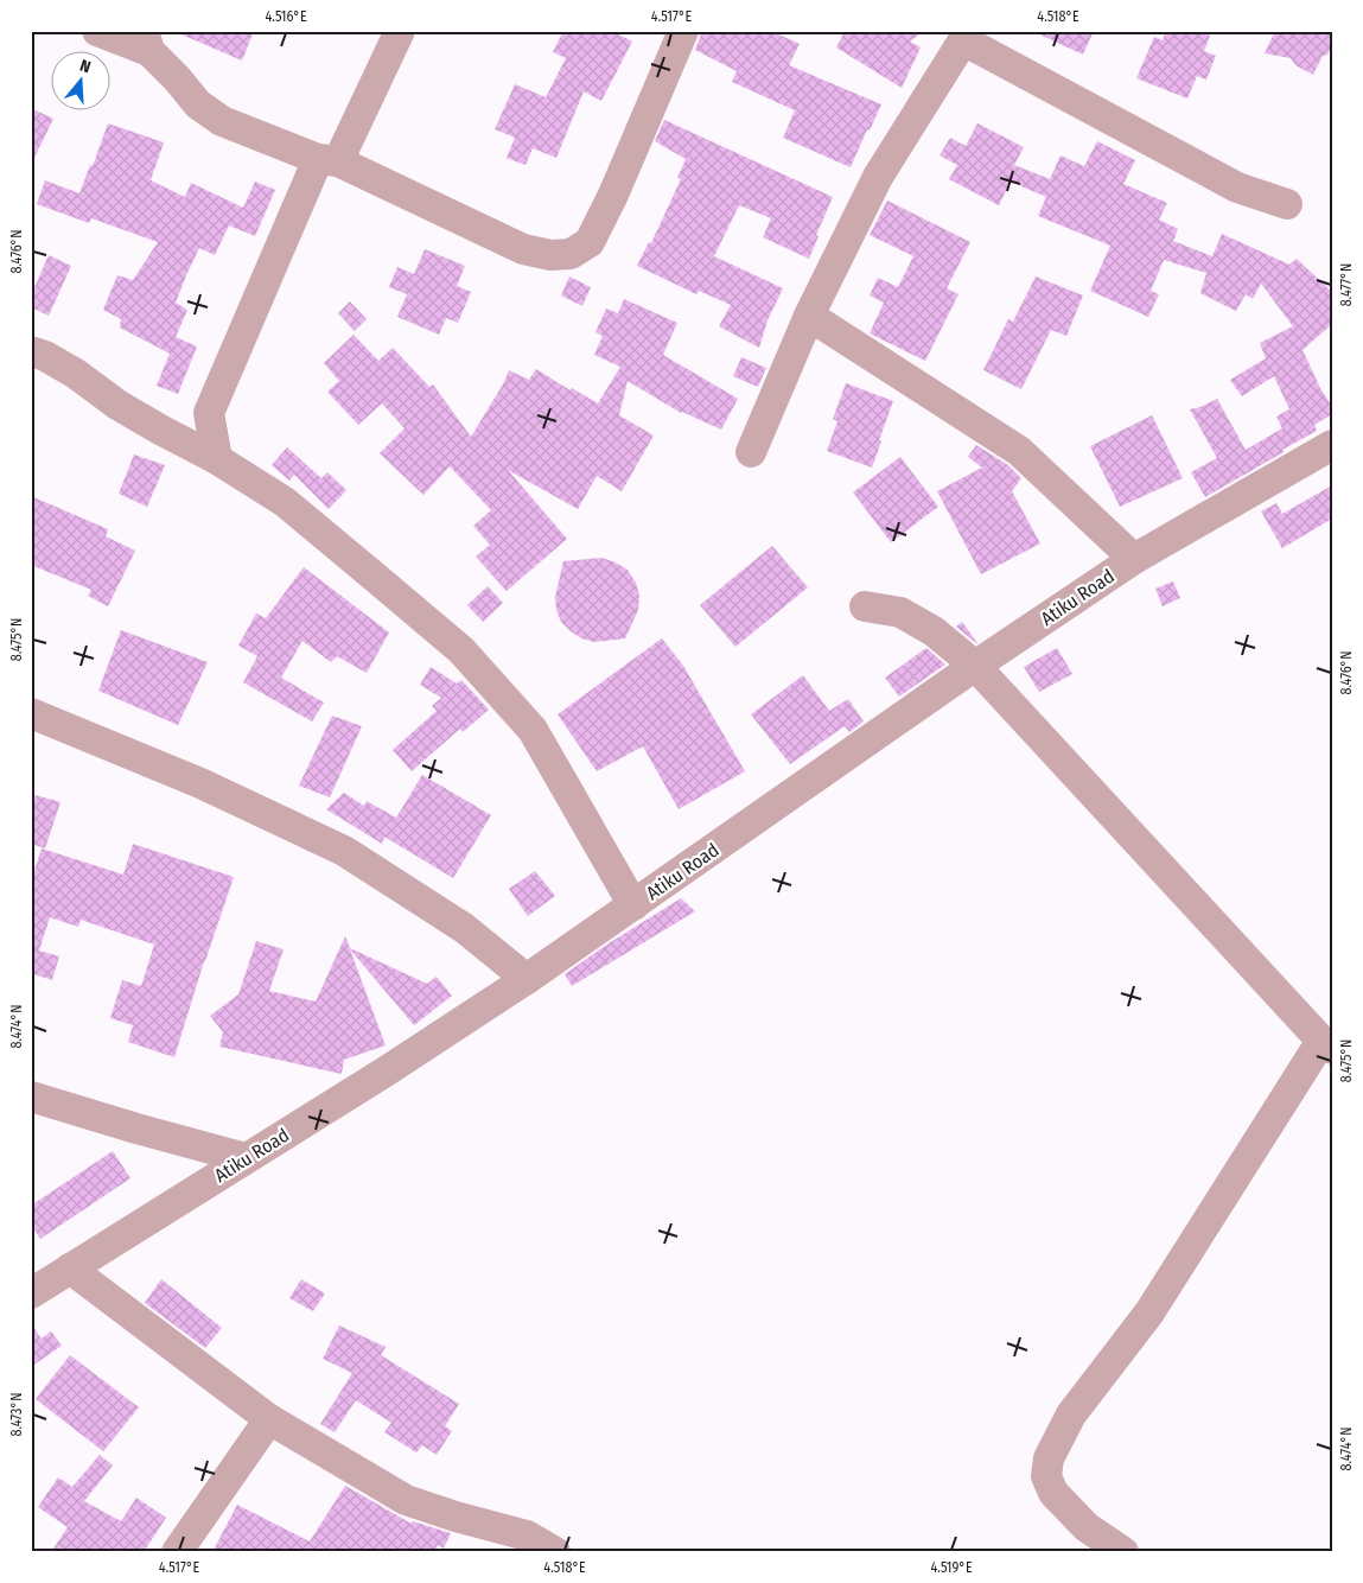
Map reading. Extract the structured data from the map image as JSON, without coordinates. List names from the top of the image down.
{
  "streets": {
    "street": ["Atiku Road"]
  },
  "north": "top",
  "coordinates": [
    "4.516°E",
    "4.517°E",
    "4.518°E",
    "8.476°N",
    "8.477°N",
    "8.475°N",
    "8.474°N",
    "8.473°N",
    "4.519°E"
  ]
}
